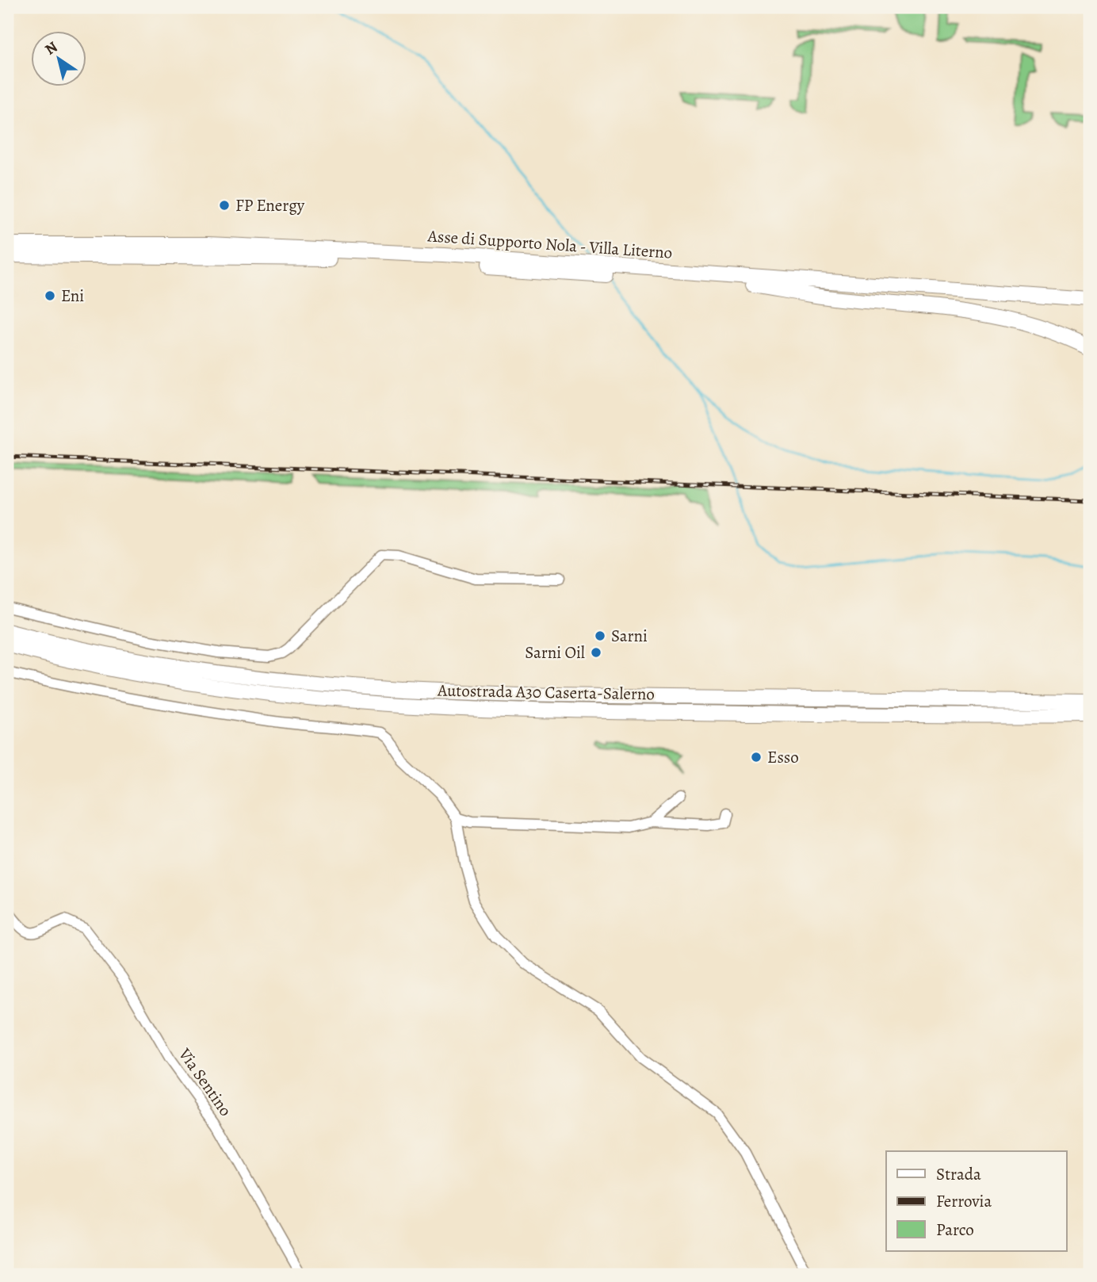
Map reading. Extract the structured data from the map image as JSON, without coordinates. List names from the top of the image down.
{
  "streets": {
    "highway": ["Asse di Supporto Nola - Villa Literno", "Autostrada A30 Caserta-Salerno"],
    "street": ["Via Sentino"]
  },
  "places": [
    "FP Energy",
    "Eni",
    "Sarni",
    "Sarni Oil",
    "Esso"
  ],
  "legend": ["Strada", "Ferrovia", "Parco"],
  "north": "top left"
}
